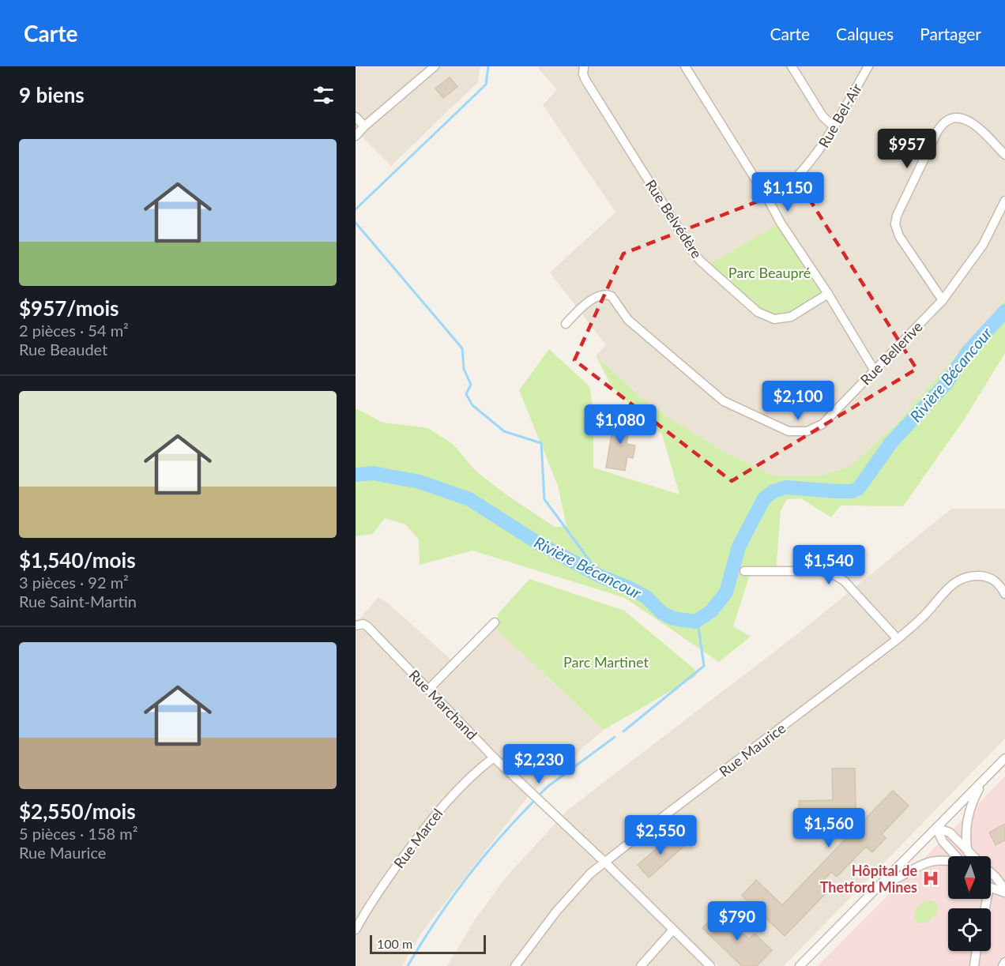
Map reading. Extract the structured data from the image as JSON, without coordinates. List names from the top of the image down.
{
  "streets": {
    "street": [
      "Rue Bel-Air",
      "Rue Belvédère",
      "Rue Bellerive",
      "Rue Marchand",
      "Rue Maurice",
      "Rue Marcel"
    ]
  },
  "crossings": [
    ["Rue Marchand", "Rue Maurice"],
    ["Rue Marchand", "Rue Marcel"]
  ],
  "water": ["Rivière Bécancour"],
  "parks": ["Parc Beaupré", "Parc Martinet"],
  "places": {
    "hospital": ["Hôpital de Thetford Mines"]
  },
  "scale_bar": "100 m",
  "north": "bottom",
  "page": {
    "header": "Carte",
    "nav": ["Carte", "Calques", "Partager"],
    "heading": "9 biens",
    "list": [
      {
        "name": "$957/mois",
        "note": "2 pièces · 54 m² · Rue Beaudet"
      },
      {
        "name": "$1,540/mois",
        "note": "3 pièces · 92 m² · Rue Saint-Martin"
      },
      {
        "name": "$2,550/mois",
        "note": "5 pièces · 158 m² · Rue Maurice"
      }
    ],
    "price": [
      "$957",
      "$1,150",
      "$2,100",
      "$1,080",
      "$1,540",
      "$2,230",
      "$1,560",
      "$2,550",
      "$790"
    ],
    "scale": "100 m"
  }
}
